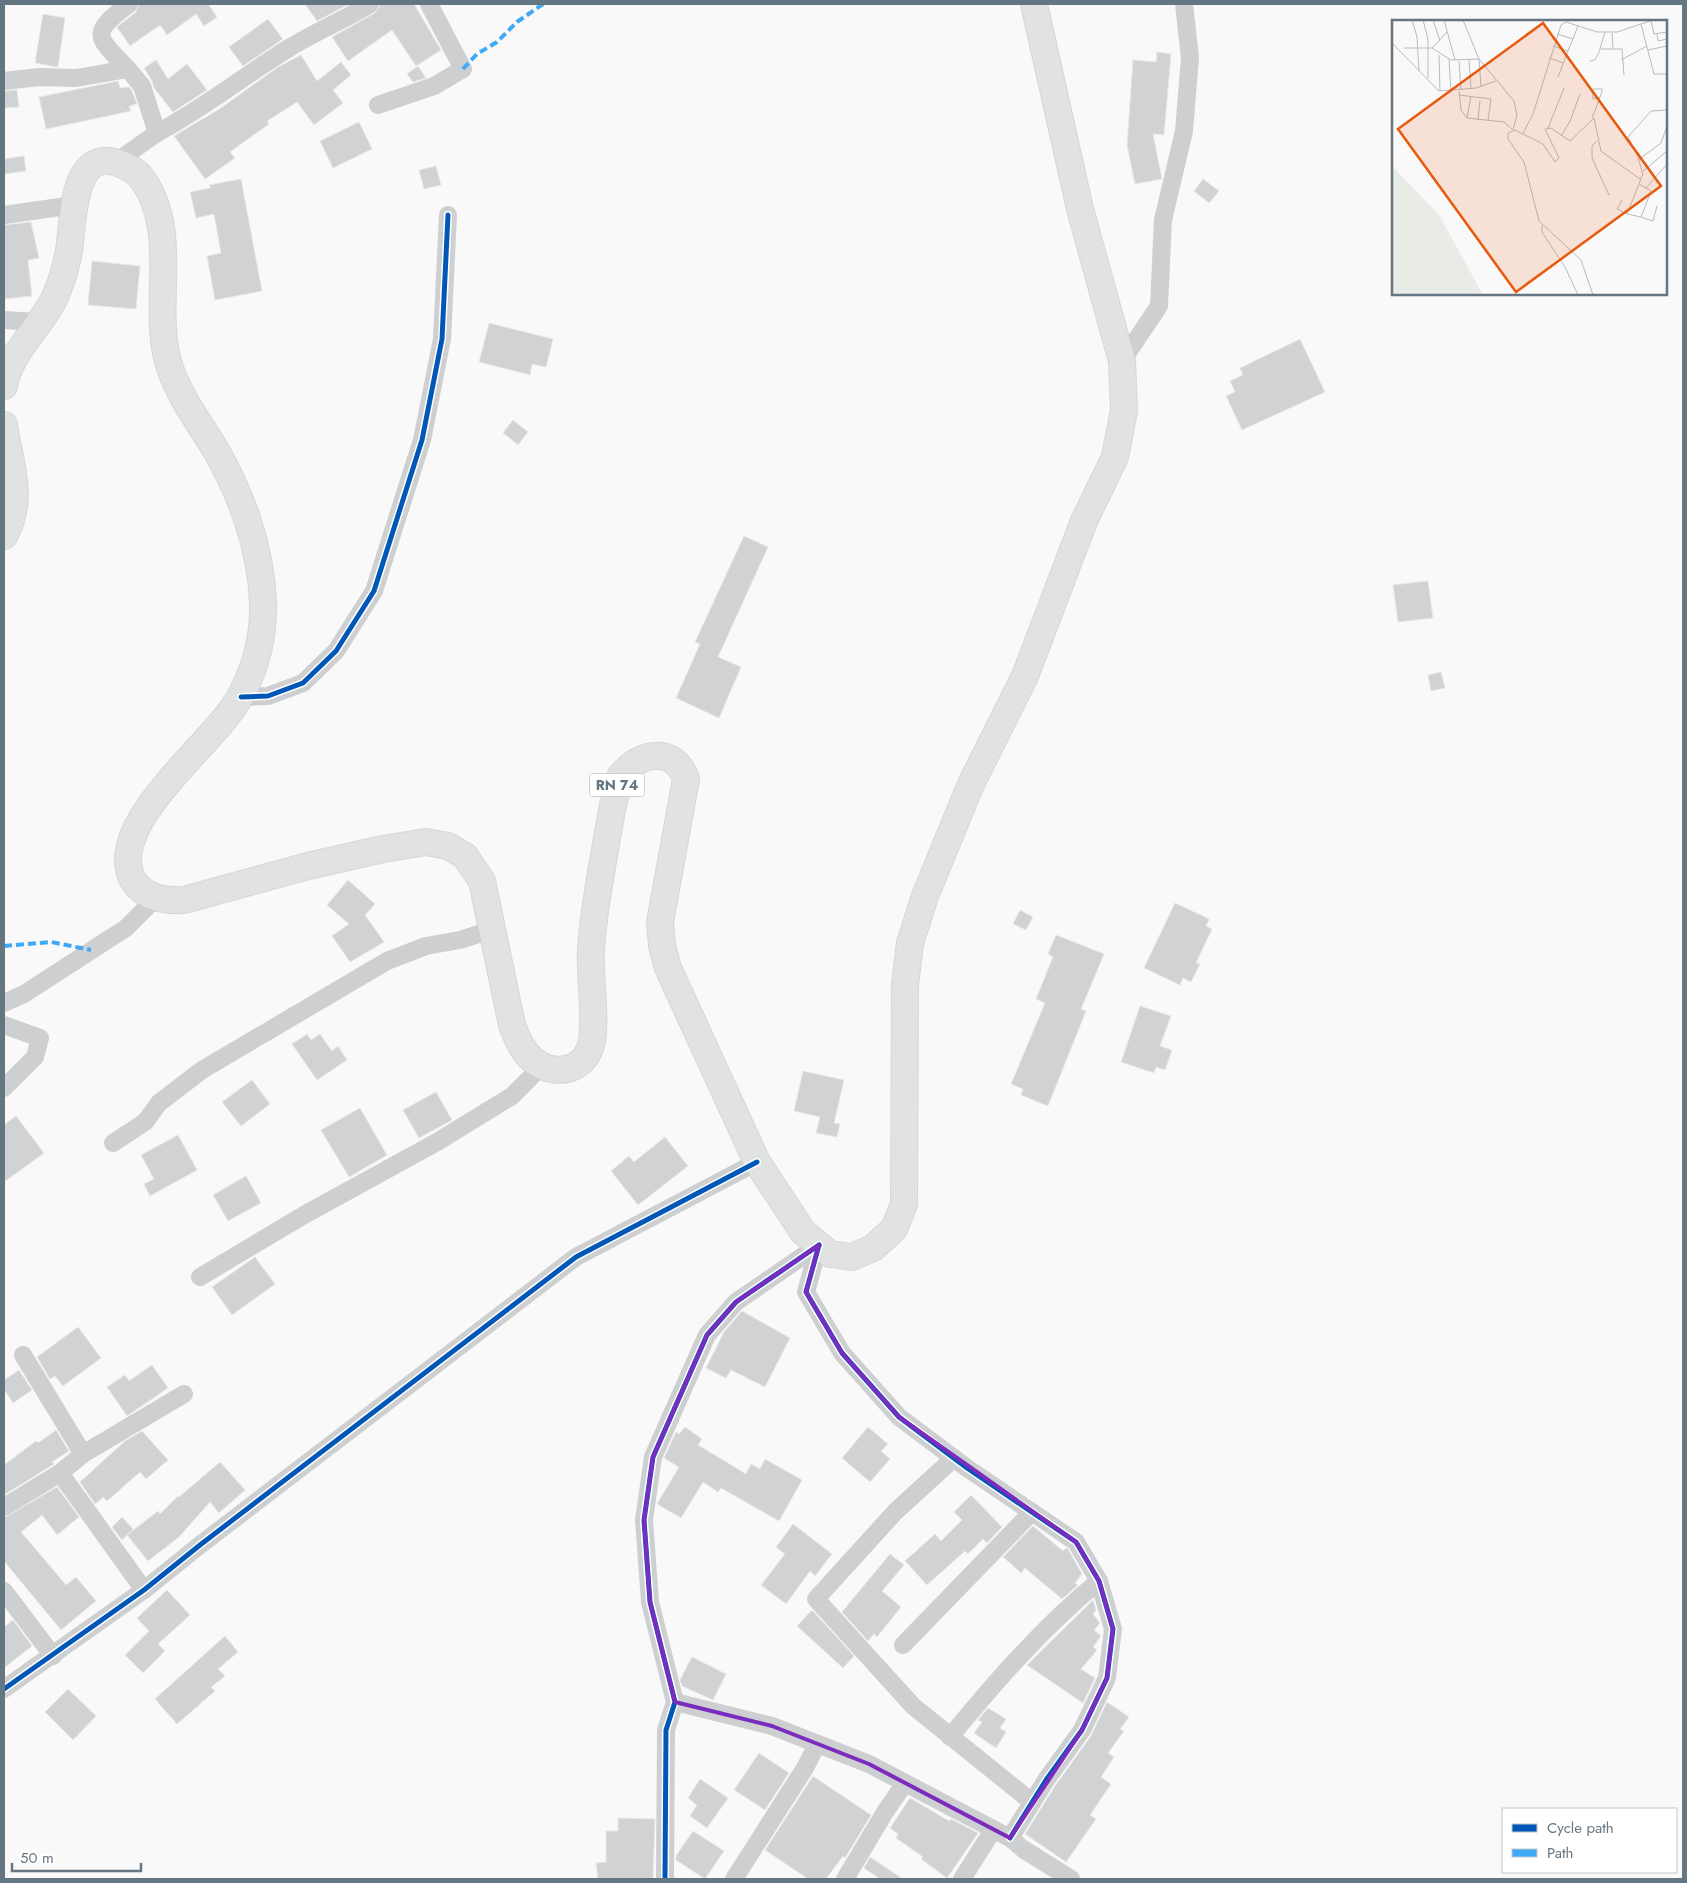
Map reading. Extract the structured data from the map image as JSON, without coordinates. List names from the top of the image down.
{
  "streets": {
    "main road": ["RN 74"]
  },
  "legend": ["Cycle path", "Path"],
  "scale_bar": "50 m"
}
